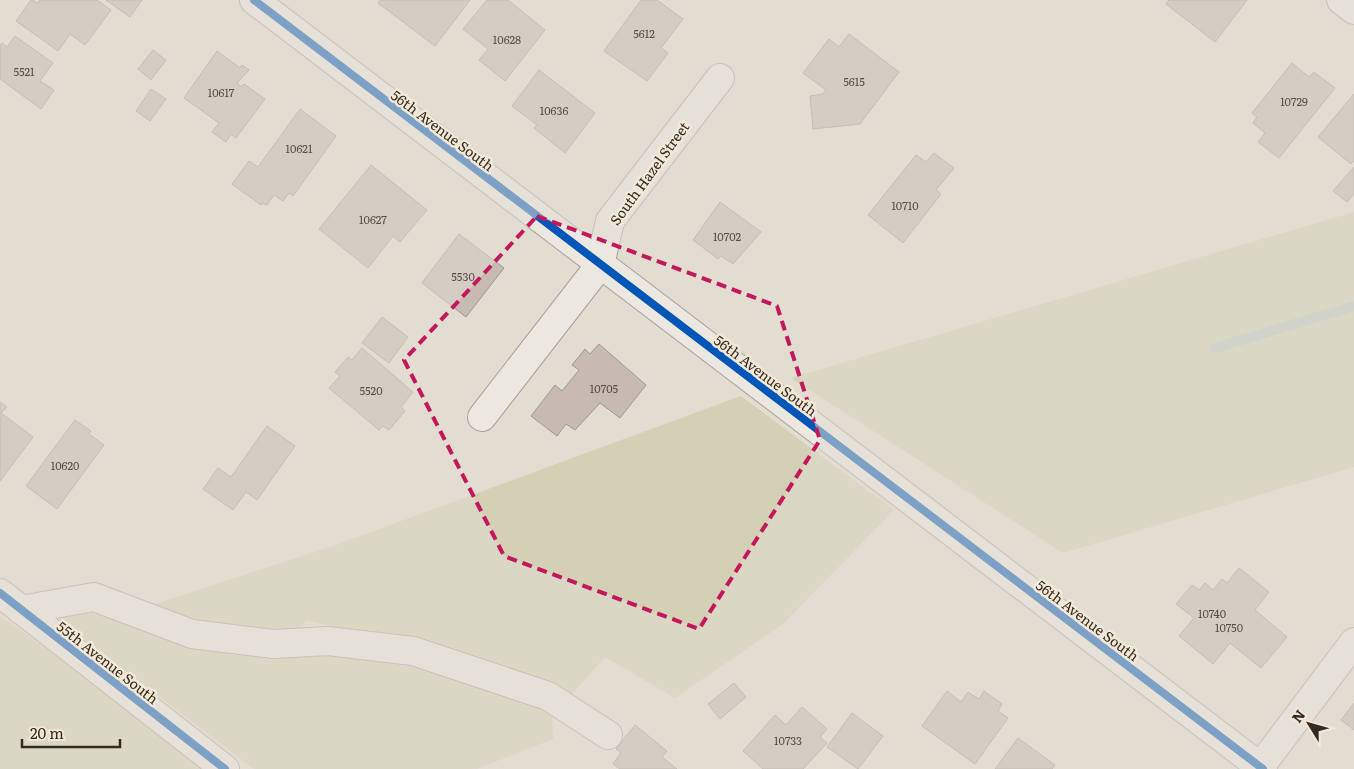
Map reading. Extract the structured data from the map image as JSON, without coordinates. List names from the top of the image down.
{
  "streets": {
    "street": ["56th Avenue South", "South Hazel Street", "55th Avenue South"]
  },
  "crossings": [
    ["56th Avenue South", "South Hazel Street"]
  ],
  "house_numbers": [
    "5612",
    "10628",
    "5521",
    "5615",
    "10617",
    "10729",
    "10636",
    "10621",
    "10710",
    "10627",
    "10702",
    "5530",
    "10705",
    "5520",
    "10620",
    "10740",
    "10750",
    "10733"
  ],
  "scale_bar": "20 m",
  "north": "top left"
}
